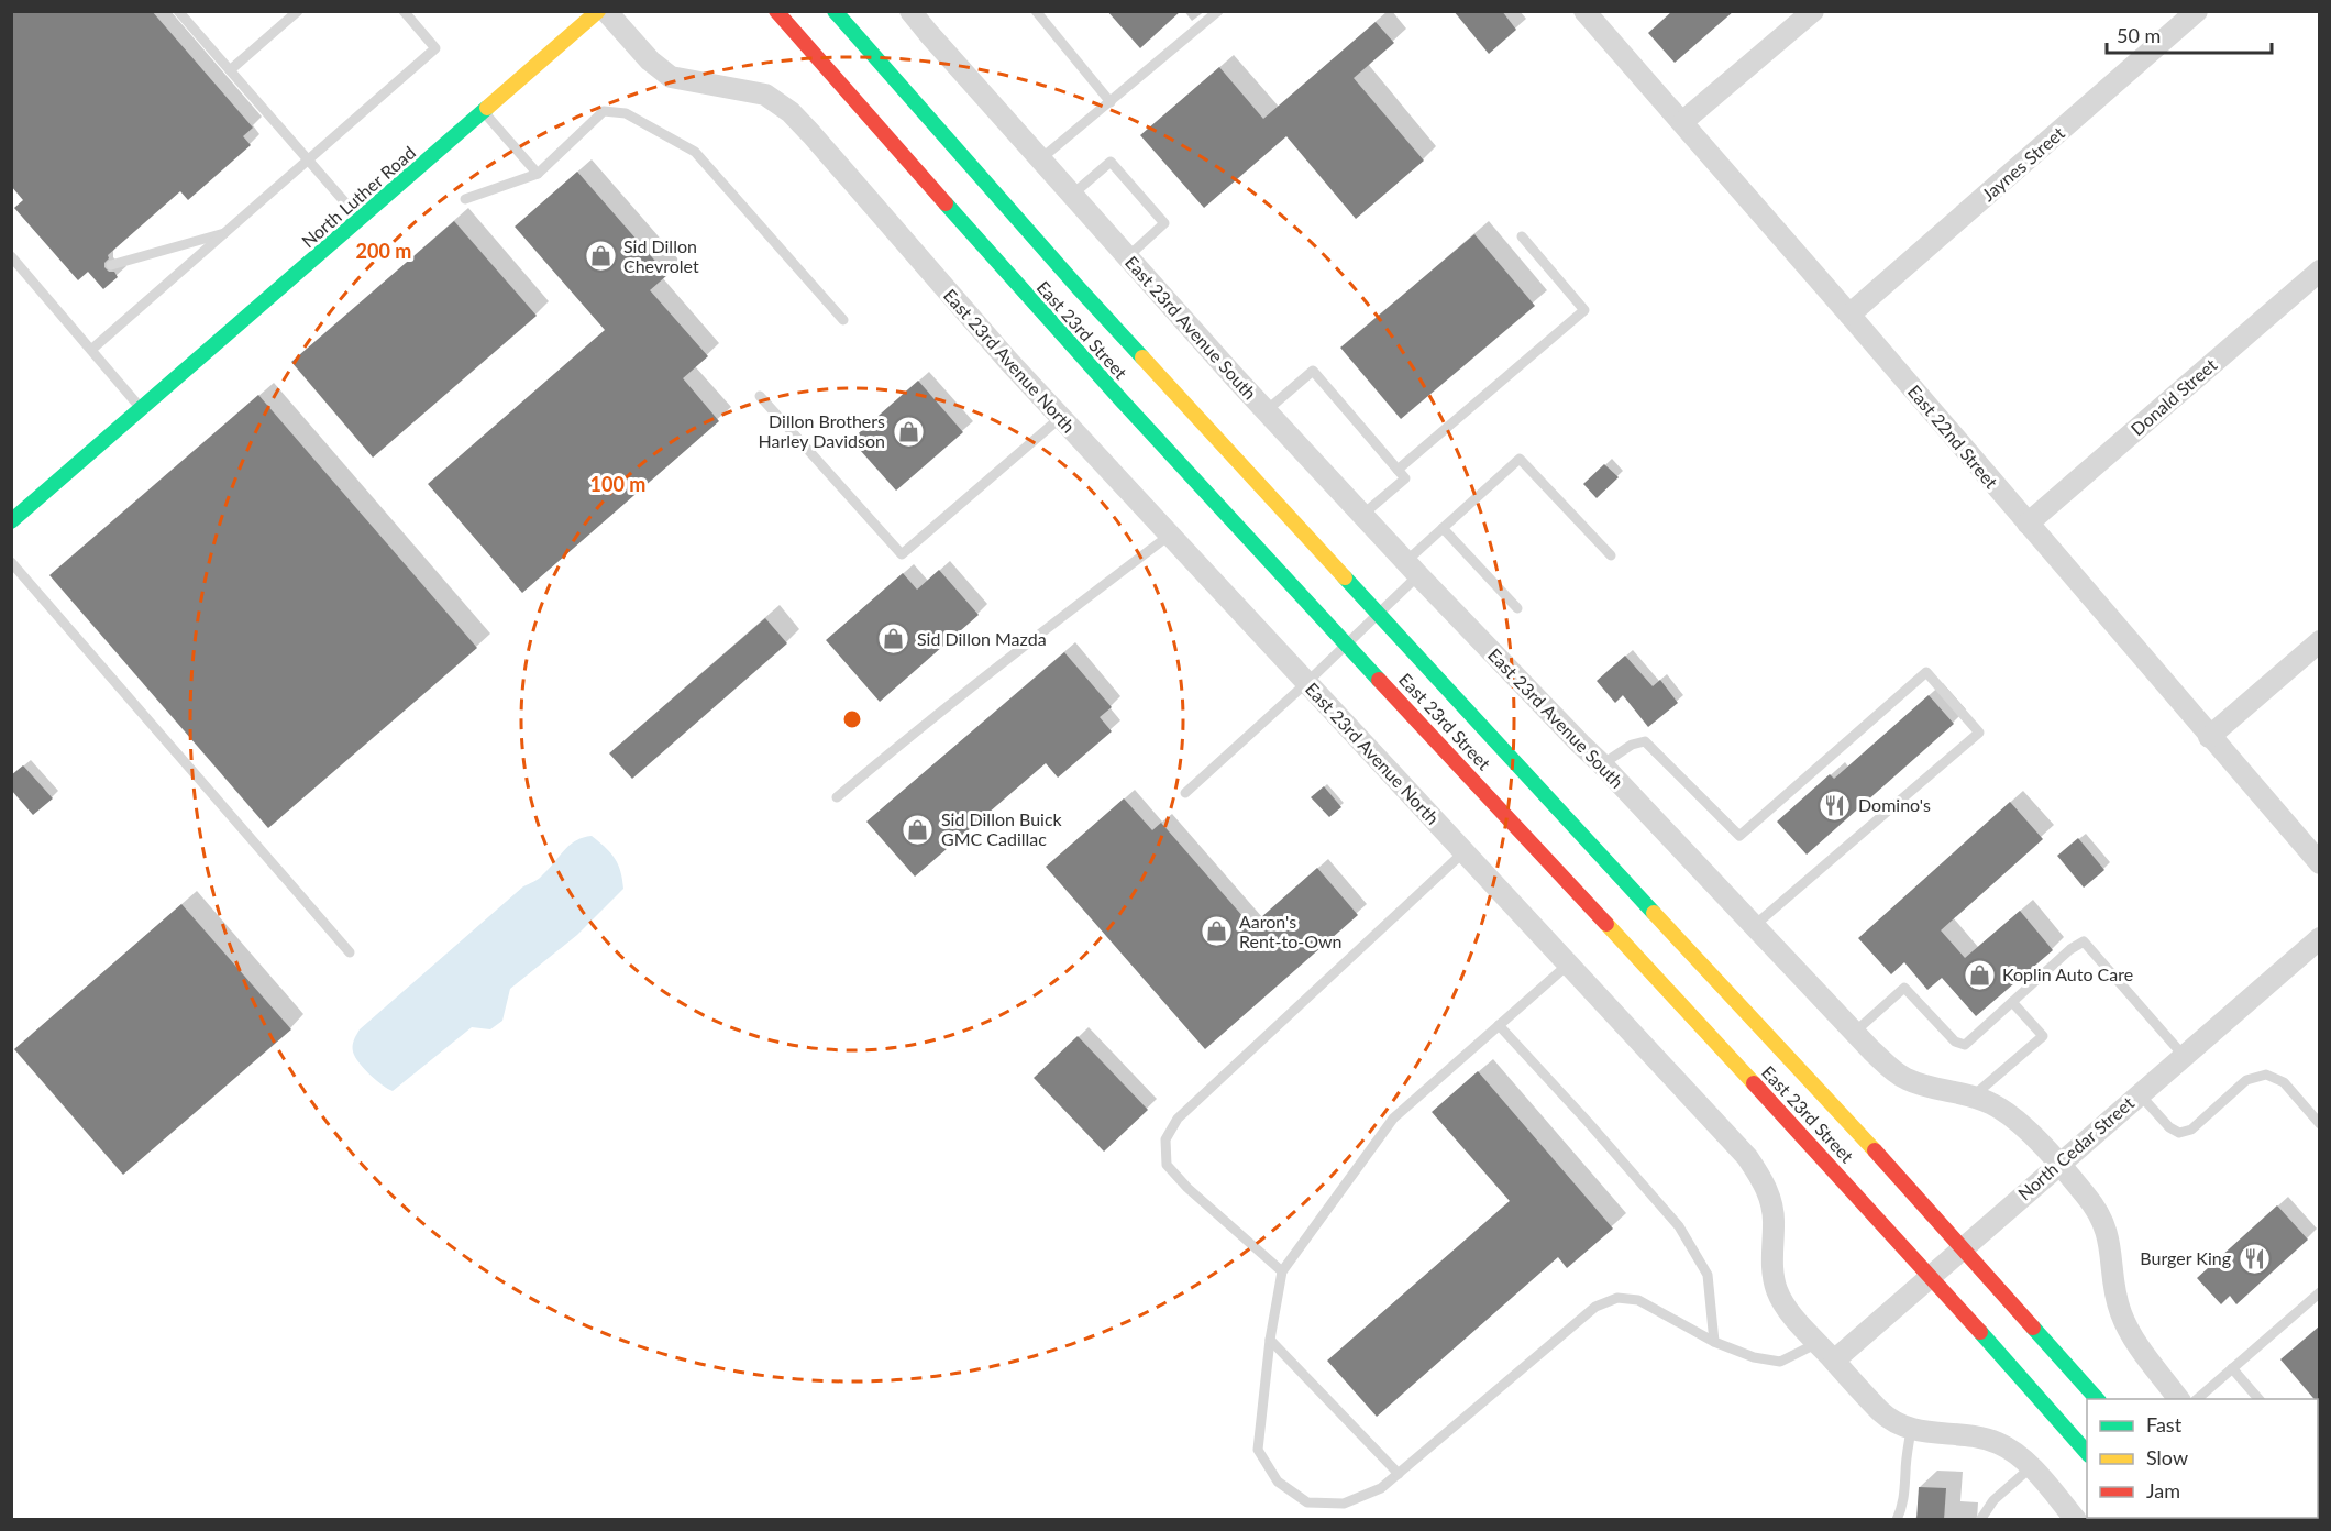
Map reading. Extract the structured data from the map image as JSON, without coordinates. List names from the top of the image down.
{
  "streets": {
    "main road": ["North Luther Road", "East 23rd Street"],
    "street": [
      "Jaynes Street",
      "East 23rd Avenue South",
      "East 23rd Avenue North",
      "Donald Street",
      "East 22nd Street",
      "North Cedar Street"
    ]
  },
  "crossings": [
    ["Jaynes Street", "East 22nd Street"],
    ["East 23rd Avenue South", "North Cedar Street"],
    ["East 23rd Street", "North Cedar Street"],
    ["East 23rd Avenue North", "North Cedar Street"],
    ["Donald Street", "East 22nd Street"]
  ],
  "places": {
    "shop": [
      "Sid Dillon Chevrolet",
      "Dillon Brothers Harley Davidson",
      "Sid Dillon Mazda",
      "Sid Dillon Buick GMC Cadillac",
      "Aaron's Rent-to-Own",
      "Koplin Auto Care"
    ],
    "restaurant": ["Domino's", "Burger King"]
  },
  "legend": ["Fast", "Slow", "Jam"],
  "scale_bar": "50 m",
  "rings": ["200 m", "100 m"]
}
